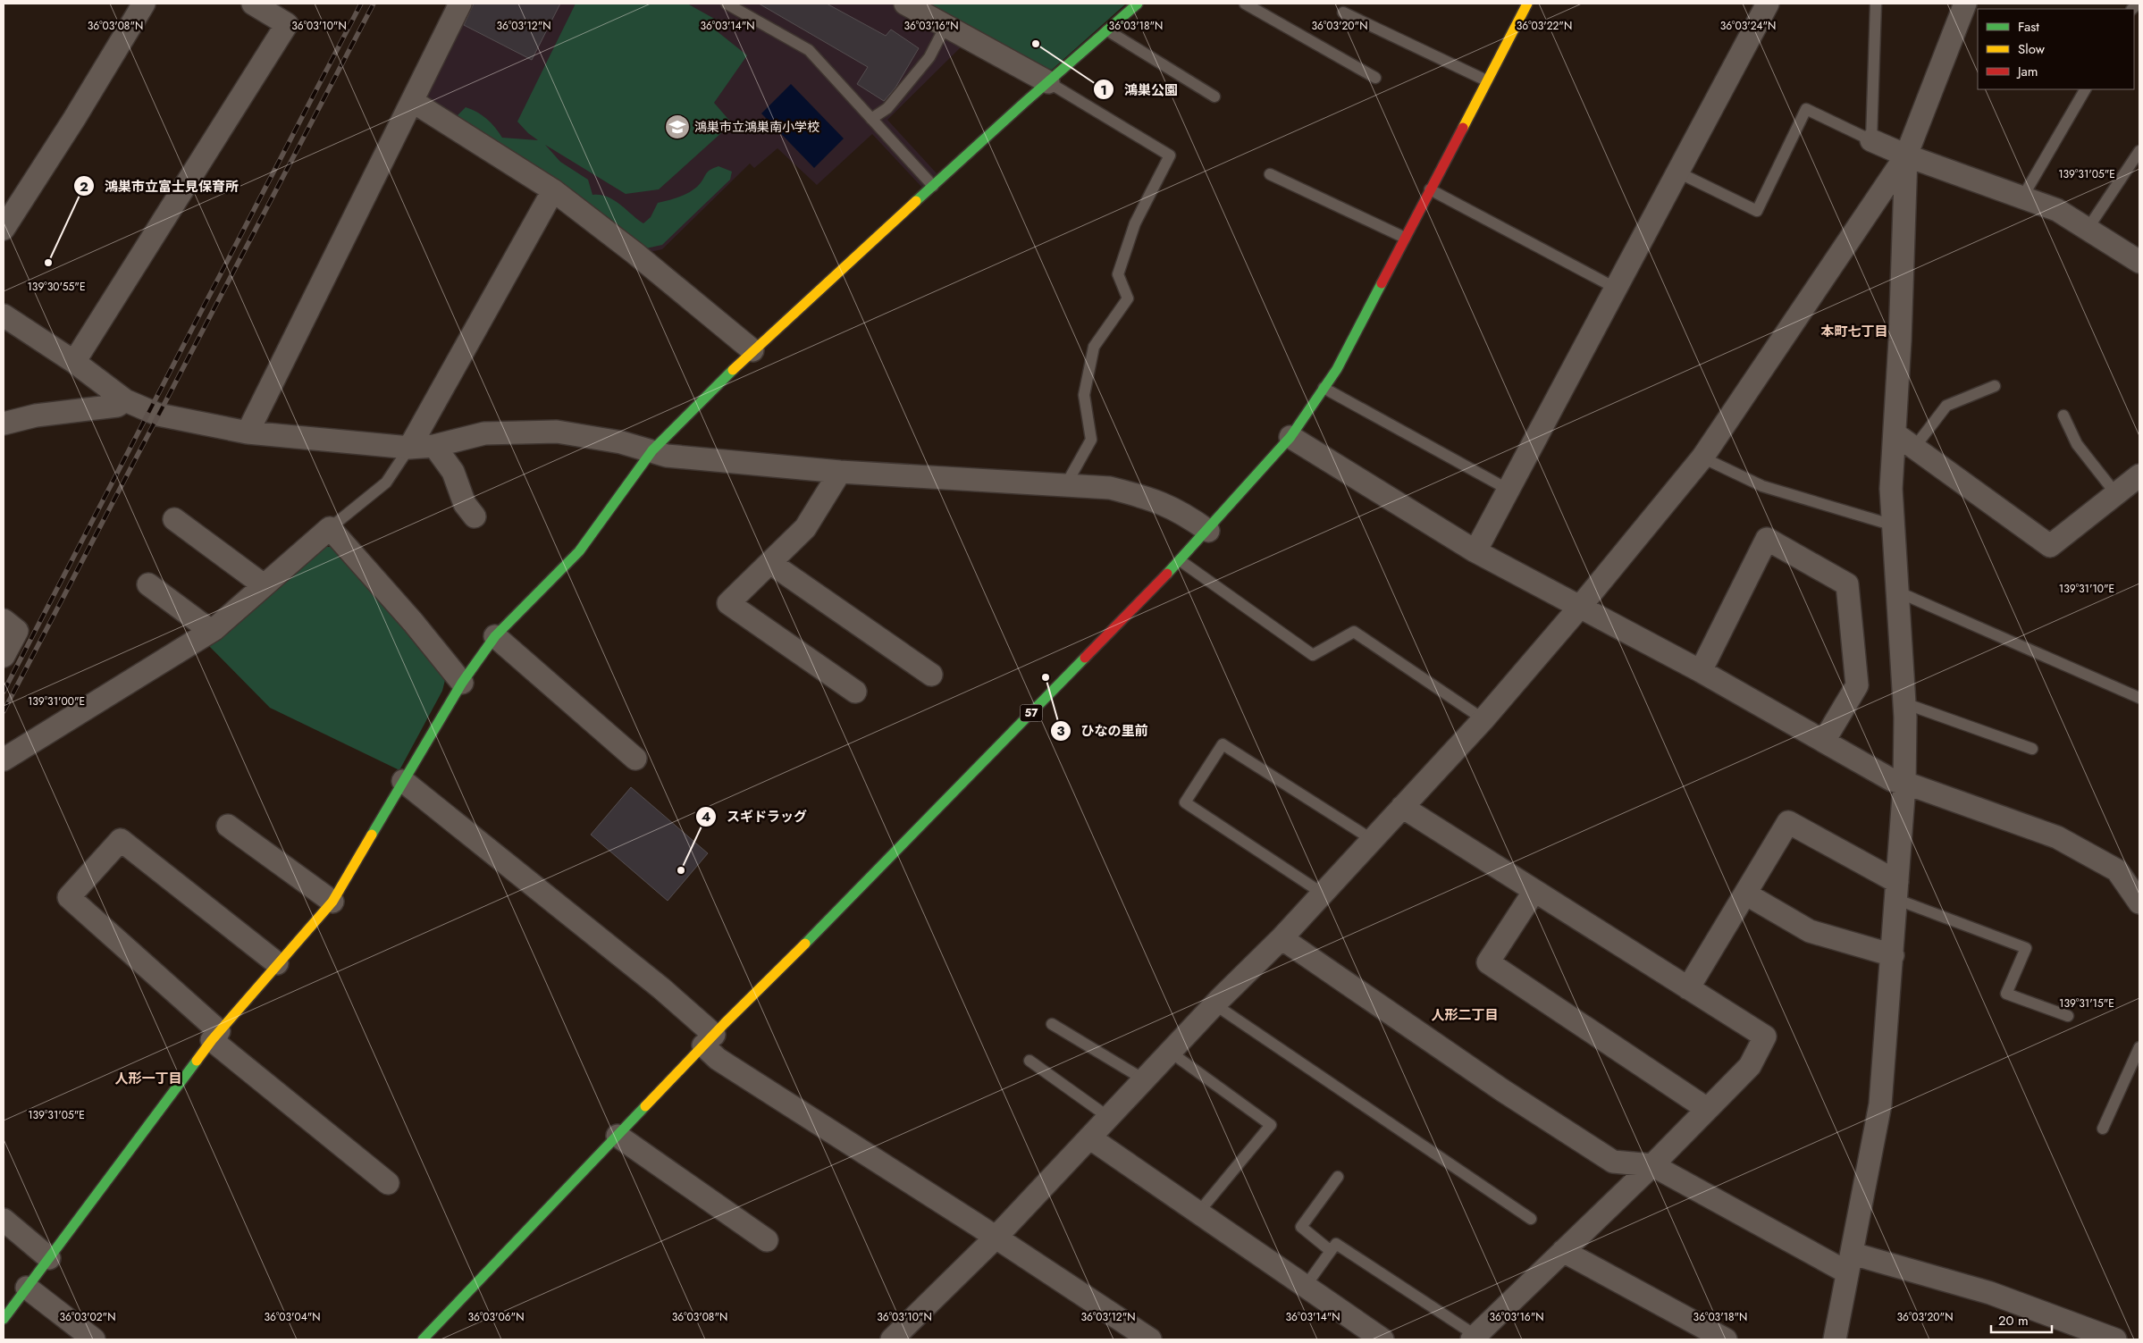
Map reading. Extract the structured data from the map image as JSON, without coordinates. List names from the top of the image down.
{
  "streets": {
    "street": ["57"]
  },
  "districts": ["本町七丁目", "人形二丁目", "人形一丁目"],
  "places": {
    "other": [
      "鴻巣公園",
      "鴻巣市立富士見保育所",
      "ひなの里前",
      "スギドラッグ"
    ],
    "school or university": ["鴻巣市立鴻巣南小学校"]
  },
  "legend": ["Fast", "Slow", "Jam"],
  "scale_bar": "20 m",
  "coordinates": [
    "36°03'08\"N",
    "36°03'10\"N",
    "36°03'12\"N",
    "36°03'14\"N",
    "36°03'16\"N",
    "36°03'20\"N",
    "36°03'22\"N",
    "36°03'24\"N",
    "36°03'18\"N",
    "139°31'05\"E",
    "139°30'55\"E",
    "139°31'10\"E",
    "139°31'00\"E",
    "139°31'15\"E",
    "36°03'02\"N",
    "36°03'04\"N",
    "36°03'06\"N"
  ]
}
